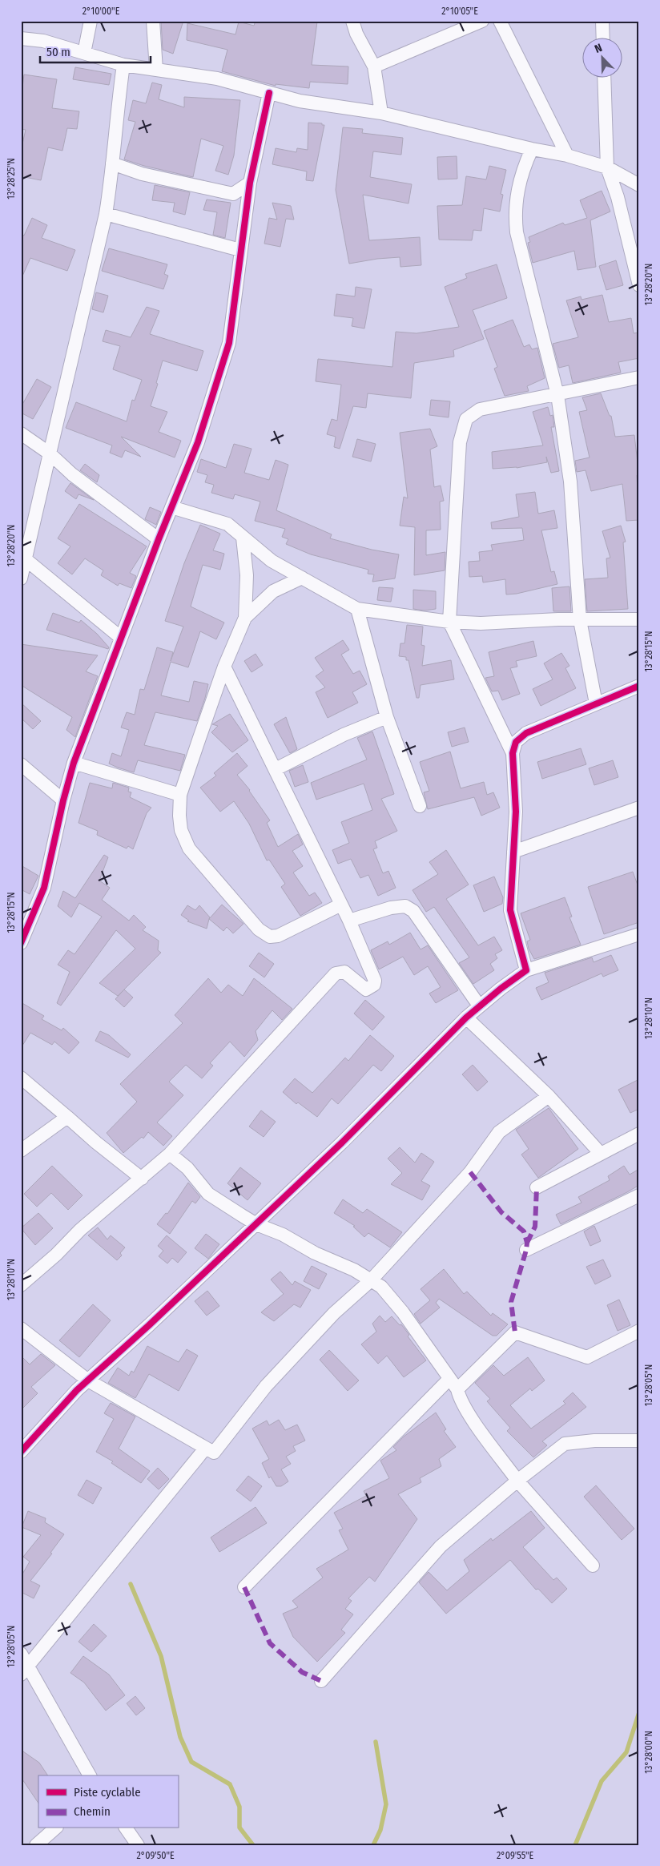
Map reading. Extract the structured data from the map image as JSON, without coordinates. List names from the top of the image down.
{
  "legend": ["Piste cyclable", "Chemin"],
  "scale_bar": "50 m",
  "north": "top left",
  "coordinates": [
    "2°10'00\"E",
    "2°10'05\"E",
    "13°28'25\"N",
    "13°28'20\"N",
    "13°28'15\"N",
    "13°28'10\"N",
    "13°28'05\"N",
    "13°28'00\"N",
    "2°09'50\"E",
    "2°09'55\"E"
  ]
}
